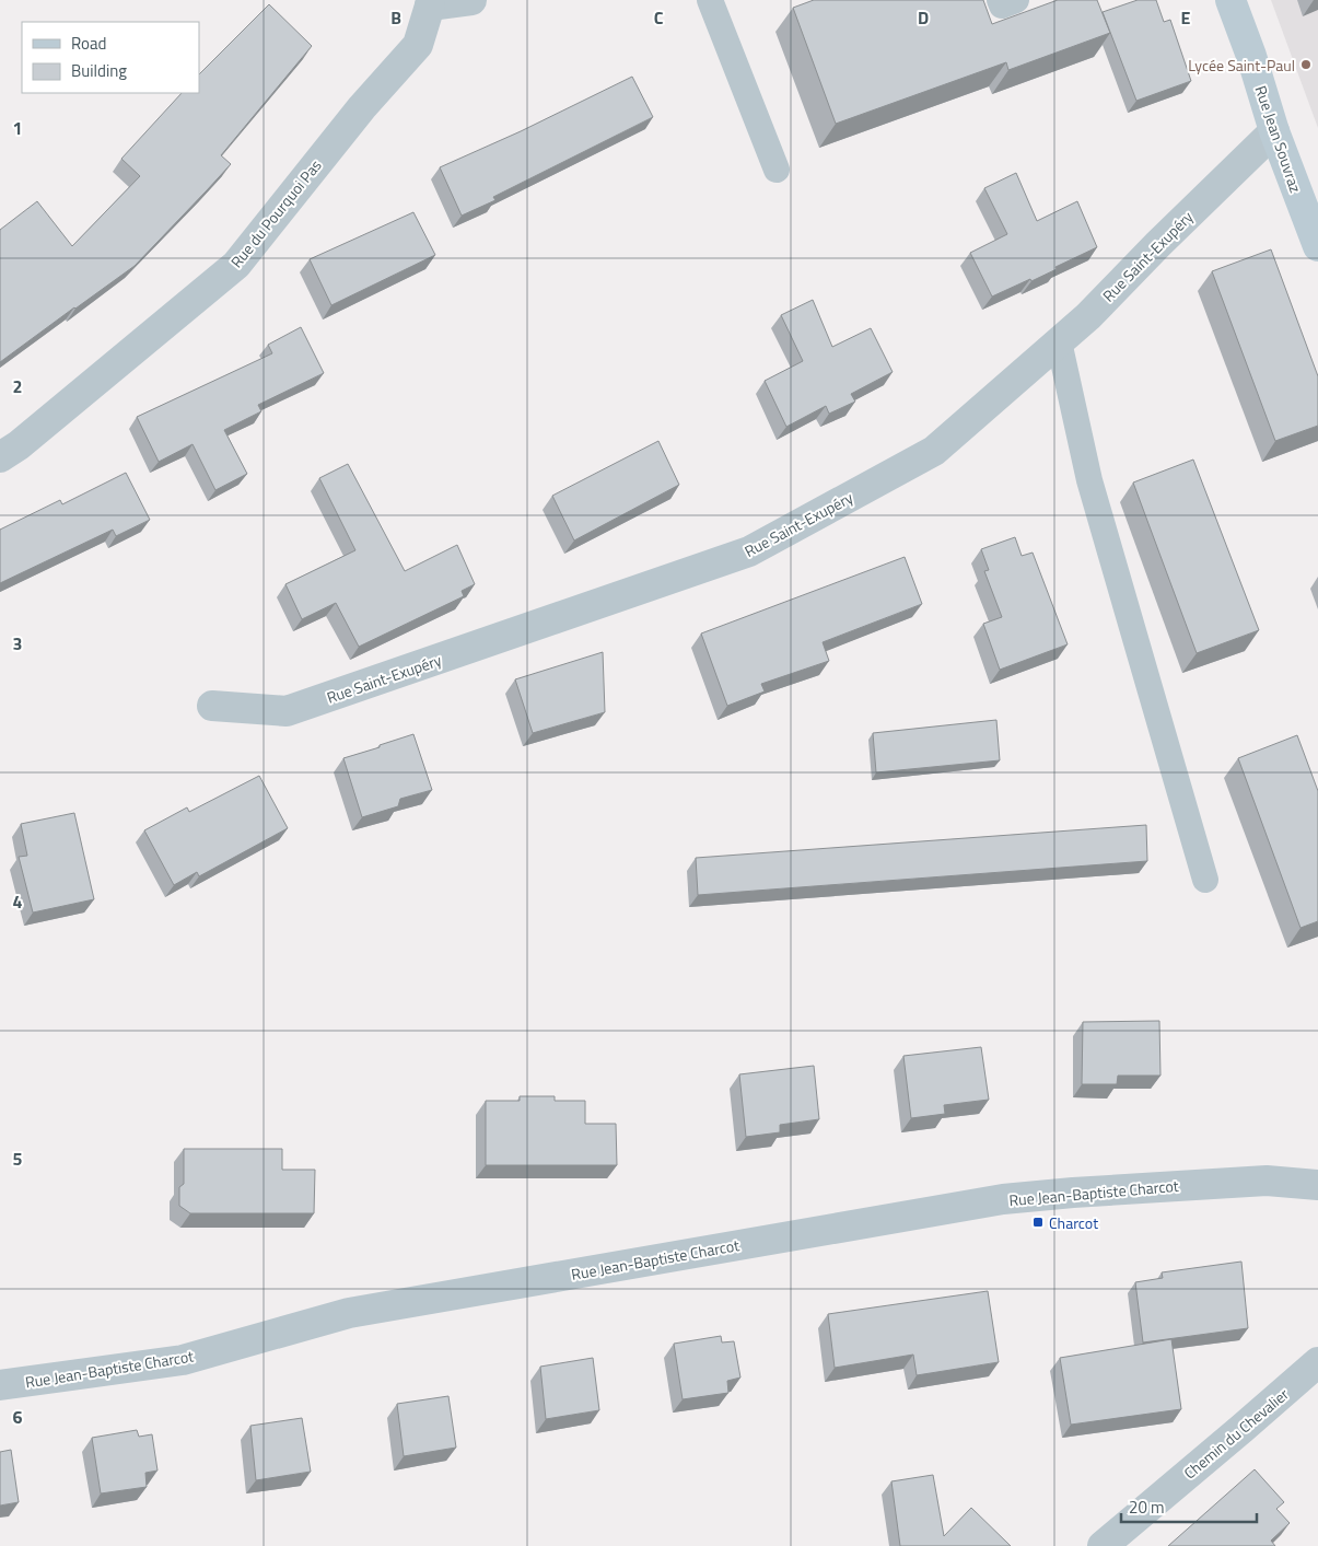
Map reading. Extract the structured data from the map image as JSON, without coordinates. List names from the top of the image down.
{
  "streets": {
    "main road": ["Rue Jean Souvraz"],
    "street": [
      "Rue du Pourquoi Pas",
      "Rue Saint-Exupéry",
      "Rue Jean-Baptiste Charcot",
      "Chemin du Chevalier"
    ]
  },
  "crossings": [
    ["Rue Jean Souvraz", "Rue Saint-Exupéry"]
  ],
  "places": {
    "other": ["Lycée Saint-Paul"],
    "transit": ["Charcot"]
  },
  "legend": ["Road", "Building"],
  "scale_bar": "20 m",
  "grid": {
    "columns": [
      "B",
      "C",
      "D",
      "E"
    ],
    "rows": [
      "1",
      "2",
      "3",
      "4",
      "5",
      "6"
    ]
  }
}
